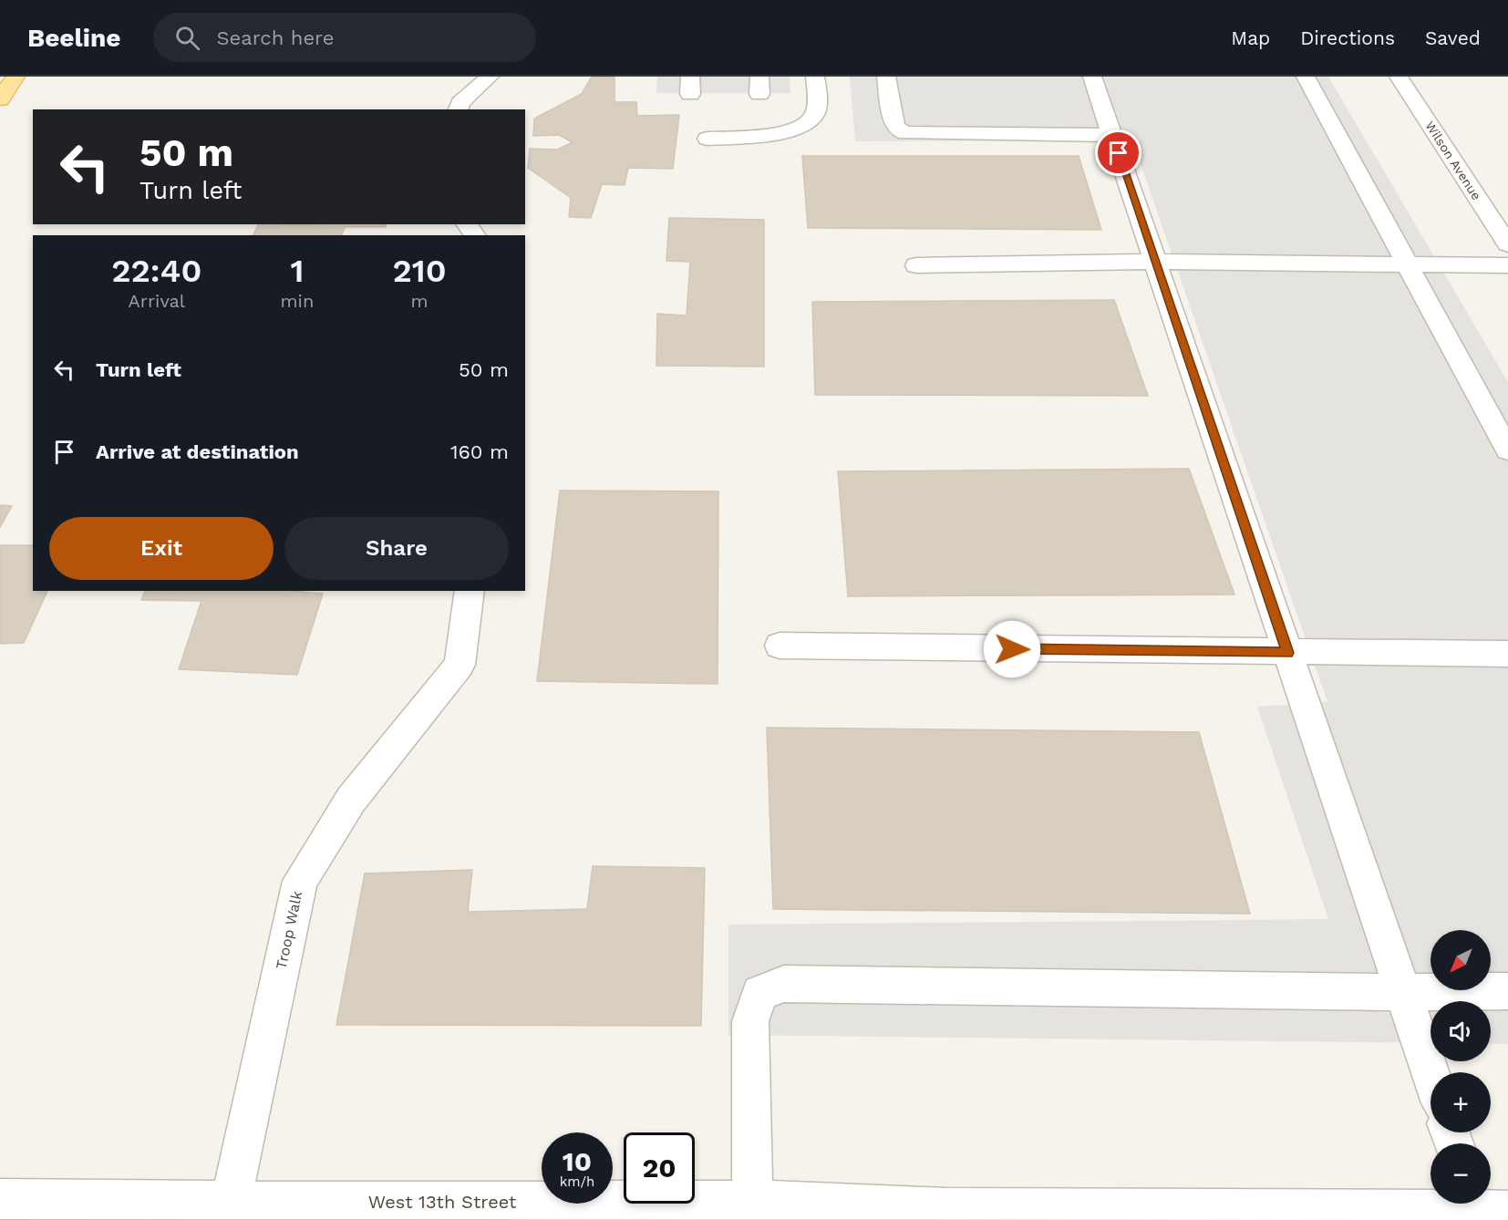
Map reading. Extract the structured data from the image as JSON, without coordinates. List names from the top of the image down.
{
  "streets": {
    "street": ["Wilson Avenue", "Troop Walk", "West 13th Street"]
  },
  "crossings": [
    ["Troop Walk", "West 13th Street"]
  ],
  "north": "bottom left",
  "page": {
    "header": "Beeline",
    "search": "Search here",
    "nav": ["Map", "Directions", "Saved"],
    "turn": ["50 m", "Turn left"],
    "eta": [
      "22:40",
      "Arrival",
      "1",
      "min",
      "210",
      "m"
    ],
    "list": [
      {
        "name": "Turn left",
        "value": "50 m"
      },
      {
        "name": "Arrive at destination",
        "value": "160 m"
      }
    ],
    "buttons": ["Exit", "Share"],
    "map_buttons": ["+", "−"],
    "speed": "10 km/h",
    "limit": "20"
  }
}
